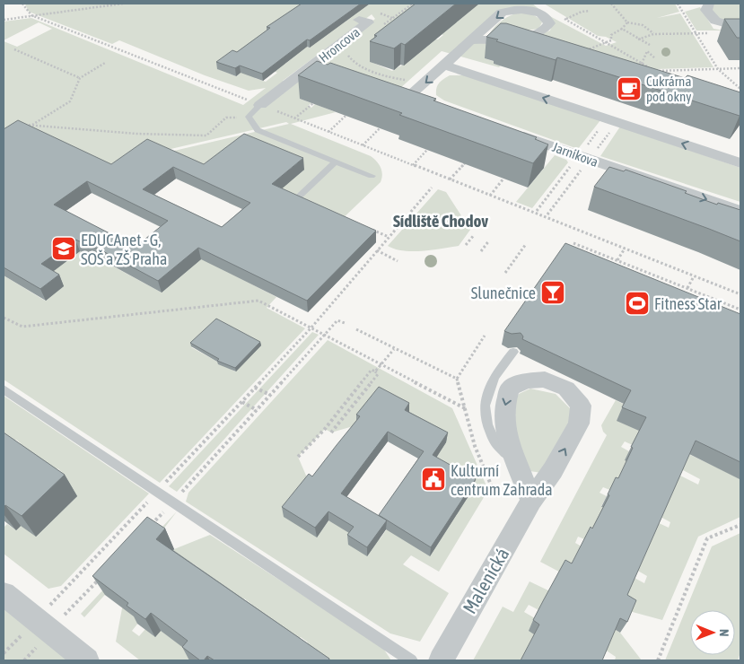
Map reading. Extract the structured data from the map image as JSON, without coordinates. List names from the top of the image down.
{
  "streets": {
    "street": ["Hroncova", "Jarníkova", "Malenická"]
  },
  "districts": ["Sídliště Chodov"],
  "places": {
    "cafe": ["Cukrárna pod okny"],
    "school or university": ["EDUCAnet - G, SOŠ a ZŠ Praha"],
    "bar": ["Slunečnice"],
    "sports": ["Fitness Star"],
    "public building": ["Kulturní centrum Zahrada"]
  },
  "north": "right"
}
